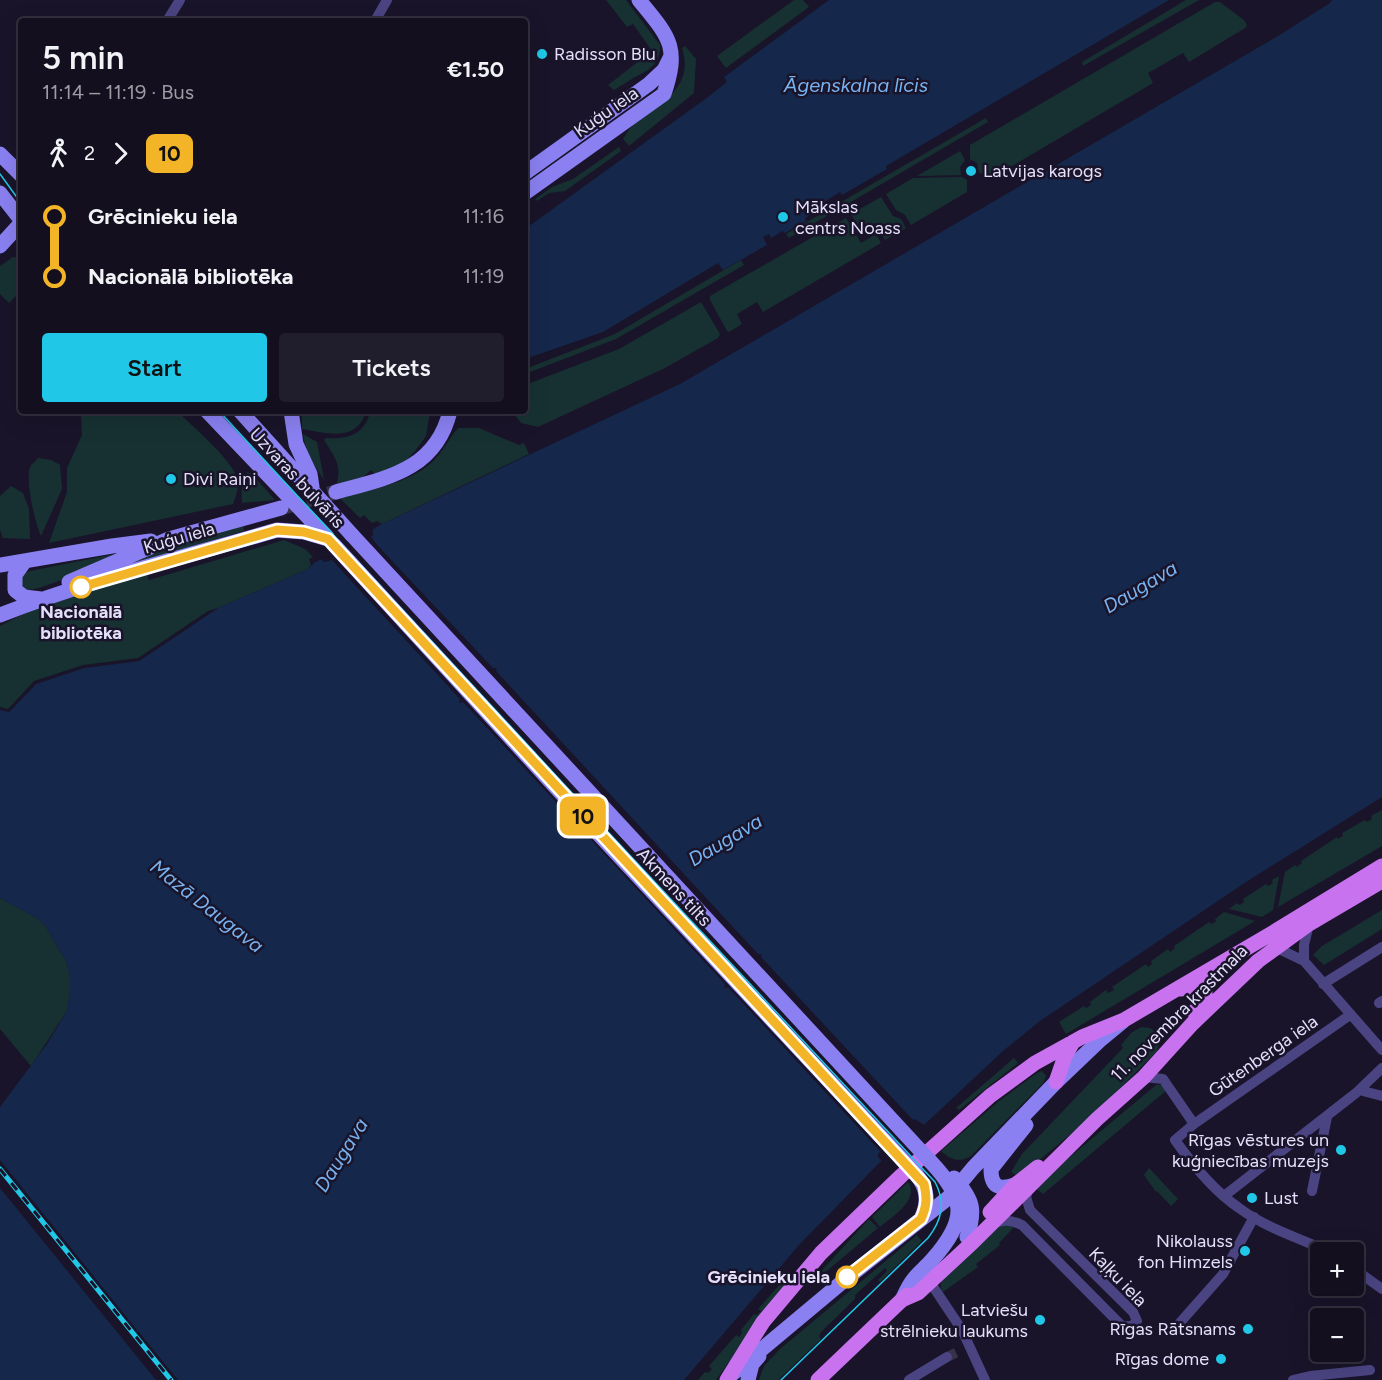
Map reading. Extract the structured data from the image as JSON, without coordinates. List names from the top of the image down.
{
  "streets": {
    "main road": [
      "Kuģu iela",
      "Uzvaras bulvāris",
      "Akmens tilts",
      "11. novembra krastmala"
    ],
    "street": ["Gūtenberga iela", "Kaļķu iela"]
  },
  "crossings": [
    ["Kuģu iela", "Uzvaras bulvāris"],
    ["Kuģu iela", "Akmens tilts"],
    ["Uzvaras bulvāris", "Akmens tilts"],
    ["Akmens tilts", "11. novembra krastmala"],
    ["11. novembra krastmala", "Kaļķu iela"]
  ],
  "water": ["Āgenskalna līcis", "Daugava", "Mazā Daugava"],
  "places": [
    "Radisson Blu",
    "Latvijas karogs",
    "Mākslas centrs Noass",
    "Divi Raiņi",
    "Nacionālā bibliotēka",
    "Rīgas vēstures un kuģniecības muzejs",
    "Lust",
    "Nikolauss fon Himzels",
    "Grēcinieku iela",
    "Latviešu strēlnieku laukums",
    "Rīgas Rātsnams",
    "Rīgas dome"
  ],
  "lines": ["bus line 10"],
  "page": {
    "on_map": "10",
    "heading": ["5 min", "11:14 – 11:19 · Bus", "€1.50"],
    "legs": ["2", "10"],
    "list": [
      {
        "name": "Grēcinieku iela",
        "value": "11:16"
      },
      {
        "name": "Nacionālā bibliotēka",
        "value": "11:19"
      }
    ],
    "buttons": ["Start", "Tickets"],
    "map_buttons": ["+", "−"]
  }
}
